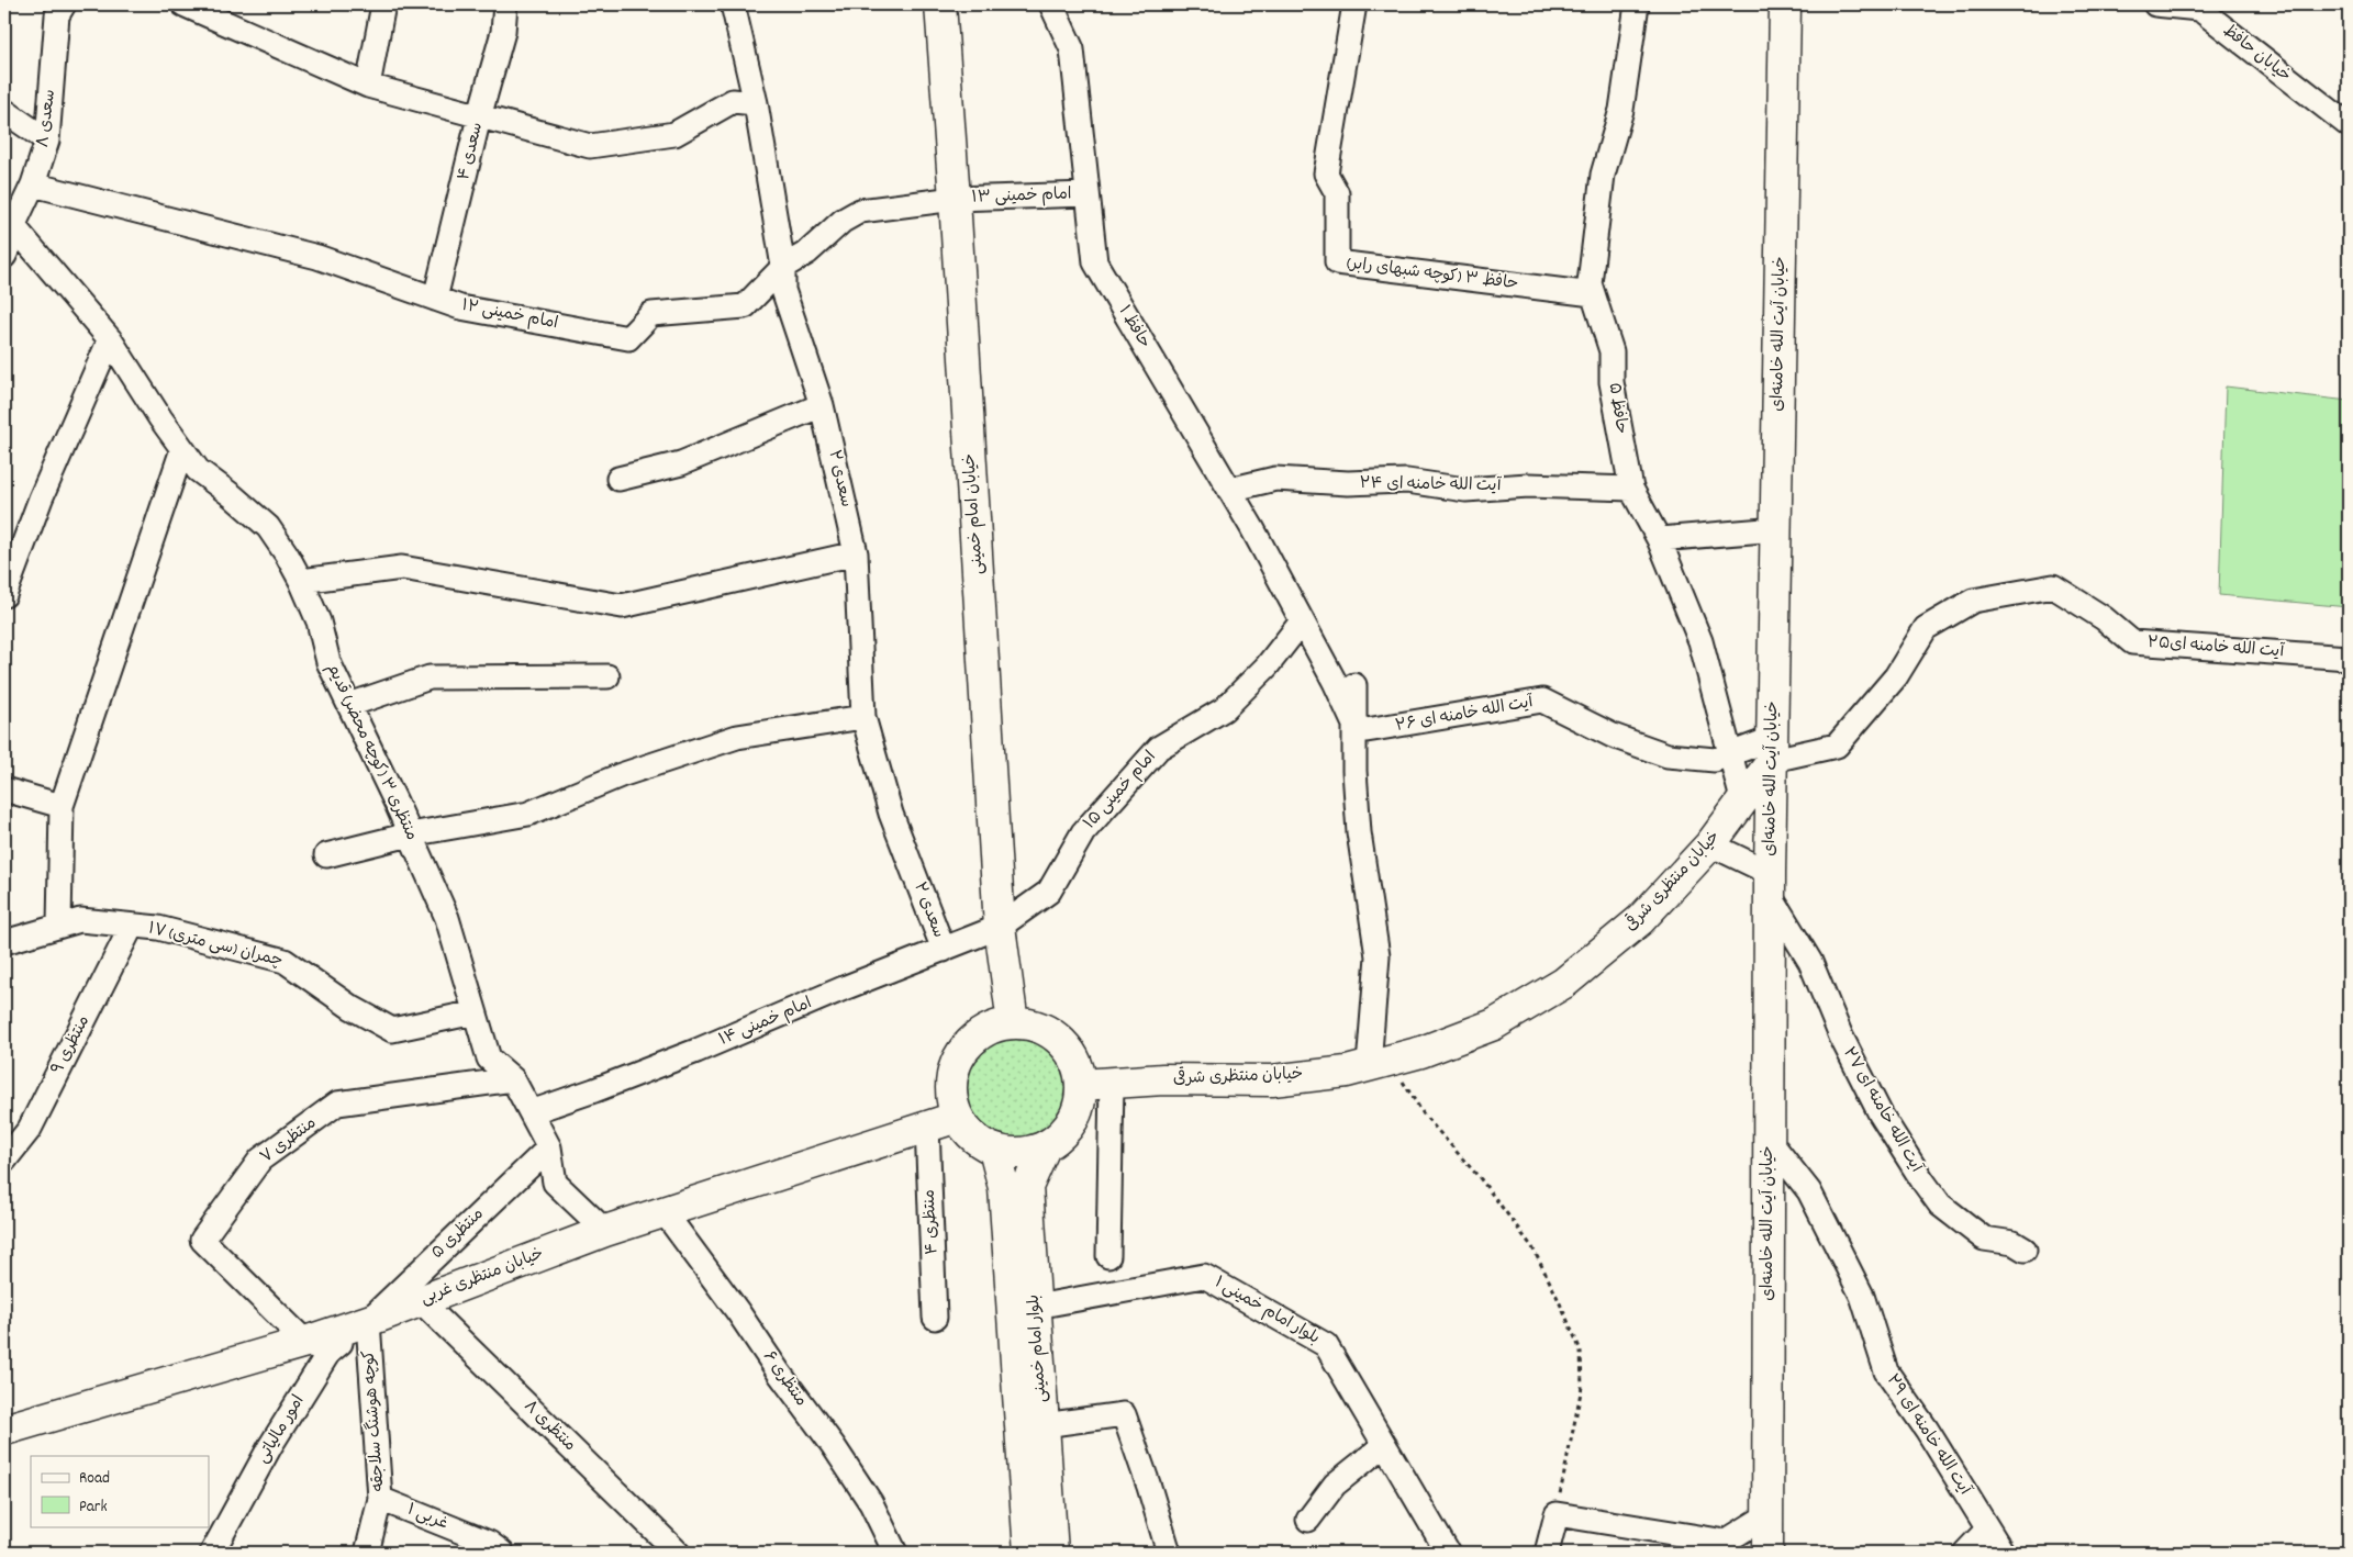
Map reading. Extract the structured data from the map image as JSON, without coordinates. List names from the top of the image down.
{
  "streets": {
    "main road": [
      "خیابان آیت الله خامنه‌ای",
      "خیابان امام خمینی",
      "خیابان منتظری شرقی",
      "خیابان منتظری غربی",
      "بلوار امام خمینی"
    ],
    "street": [
      "خیابان حافظ",
      "سعدی ۸",
      "سعدی ۴",
      "امام خمینی ۱۳",
      "حافظ ۳ (کوچه شبهای رابر)",
      "امام خمینی ۱۲",
      "حافظ ۱",
      "حافظ ۵",
      "سعدی ۲",
      "آیت الله خامنه ای ۲۴",
      "آیت الله خامنه ای۲۵",
      "آیت الله خامنه ای ۲۶",
      "منتظری ۳ (کوچه محضر) قدیم",
      "امام خمینی ۱۵",
      "چمران (سی متری) ۱۷",
      "امام خمینی ۱۴",
      "منتظری ۹",
      "آیت الله خامنه ای ۲۷",
      "منتظری ۷",
      "منتظری ۴",
      "منتظری ۵",
      "بلوار امام خمینی ۱",
      "منتظری ۶",
      "کوچه هوشنگ سلاجقه",
      "منتظری ۸",
      "امور مالیاتی",
      "آیت الله خامنه ای ۲۹",
      "غربی ۱"
    ]
  },
  "crossings": [
    ["سعدی ۸", "امام خمینی ۱۲"],
    ["سعدی ۸", "منتظری ۳ (کوچه محضر) قدیم"],
    ["سعدی ۴", "امام خمینی ۱۲"],
    ["امام خمینی ۱۳", "امام خمینی ۱۲"],
    ["امام خمینی ۱۳", "حافظ ۱"],
    ["امام خمینی ۱۳", "خیابان امام خمینی"],
    ["حافظ ۳ (کوچه شبهای رابر)", "حافظ ۵"],
    ["امام خمینی ۱۲", "سعدی ۲"],
    ["امام خمینی ۱۲", "خیابان امام خمینی"],
    ["حافظ ۱", "آیت الله خامنه ای ۲۴"],
    ["حافظ ۱", "امام خمینی ۱۵"],
    ["خیابان آیت الله خامنه‌ای", "آیت الله خامنه ای۲۵"],
    ["خیابان آیت الله خامنه‌ای", "آیت الله خامنه ای ۲۶"],
    ["خیابان آیت الله خامنه‌ای", "خیابان منتظری شرقی"],
    ["خیابان آیت الله خامنه‌ای", "آیت الله خامنه ای ۲۷"],
    ["خیابان آیت الله خامنه‌ای", "آیت الله خامنه ای ۲۹"],
    ["حافظ ۵", "آیت الله خامنه ای ۲۴"],
    ["حافظ ۵", "خیابان منتظری شرقی"],
    ["سعدی ۲", "امام خمینی ۱۴"],
    ["خیابان امام خمینی", "امام خمینی ۱۵"],
    ["خیابان امام خمینی", "خیابان منتظری شرقی"],
    ["خیابان امام خمینی", "امام خمینی ۱۴"],
    ["خیابان امام خمینی", "خیابان منتظری غربی"],
    ["خیابان امام خمینی", "بلوار امام خمینی"],
    ["آیت الله خامنه ای۲۵", "آیت الله خامنه ای ۲۶"],
    ["آیت الله خامنه ای۲۵", "خیابان منتظری شرقی"],
    ["آیت الله خامنه ای ۲۶", "خیابان منتظری شرقی"],
    ["منتظری ۳ (کوچه محضر) قدیم", "چمران (سی متری) ۱۷"],
    ["منتظری ۳ (کوچه محضر) قدیم", "امام خمینی ۱۴"],
    ["منتظری ۳ (کوچه محضر) قدیم", "منتظری ۷"],
    ["منتظری ۳ (کوچه محضر) قدیم", "منتظری ۵"],
    ["منتظری ۳ (کوچه محضر) قدیم", "خیابان منتظری غربی"],
    ["امام خمینی ۱۵", "امام خمینی ۱۴"],
    ["خیابان منتظری شرقی", "خیابان منتظری غربی"],
    ["خیابان منتظری شرقی", "بلوار امام خمینی"],
    ["چمران (سی متری) ۱۷", "منتظری ۹"],
    ["منتظری ۷", "خیابان منتظری غربی"],
    ["منتظری ۷", "امور مالیاتی"],
    ["منتظری ۴", "خیابان منتظری غربی"],
    ["منتظری ۵", "خیابان منتظری غربی"],
    ["منتظری ۵", "کوچه هوشنگ سلاجقه"],
    ["خیابان منتظری غربی", "بلوار امام خمینی"],
    ["خیابان منتظری غربی", "منتظری ۶"],
    ["خیابان منتظری غربی", "کوچه هوشنگ سلاجقه"],
    ["خیابان منتظری غربی", "منتظری ۸"],
    ["خیابان منتظری غربی", "امور مالیاتی"],
    ["بلوار امام خمینی ۱", "بلوار امام خمینی"],
    ["کوچه هوشنگ سلاجقه", "غربی ۱"]
  ],
  "legend": ["Road", "Park"]
}
